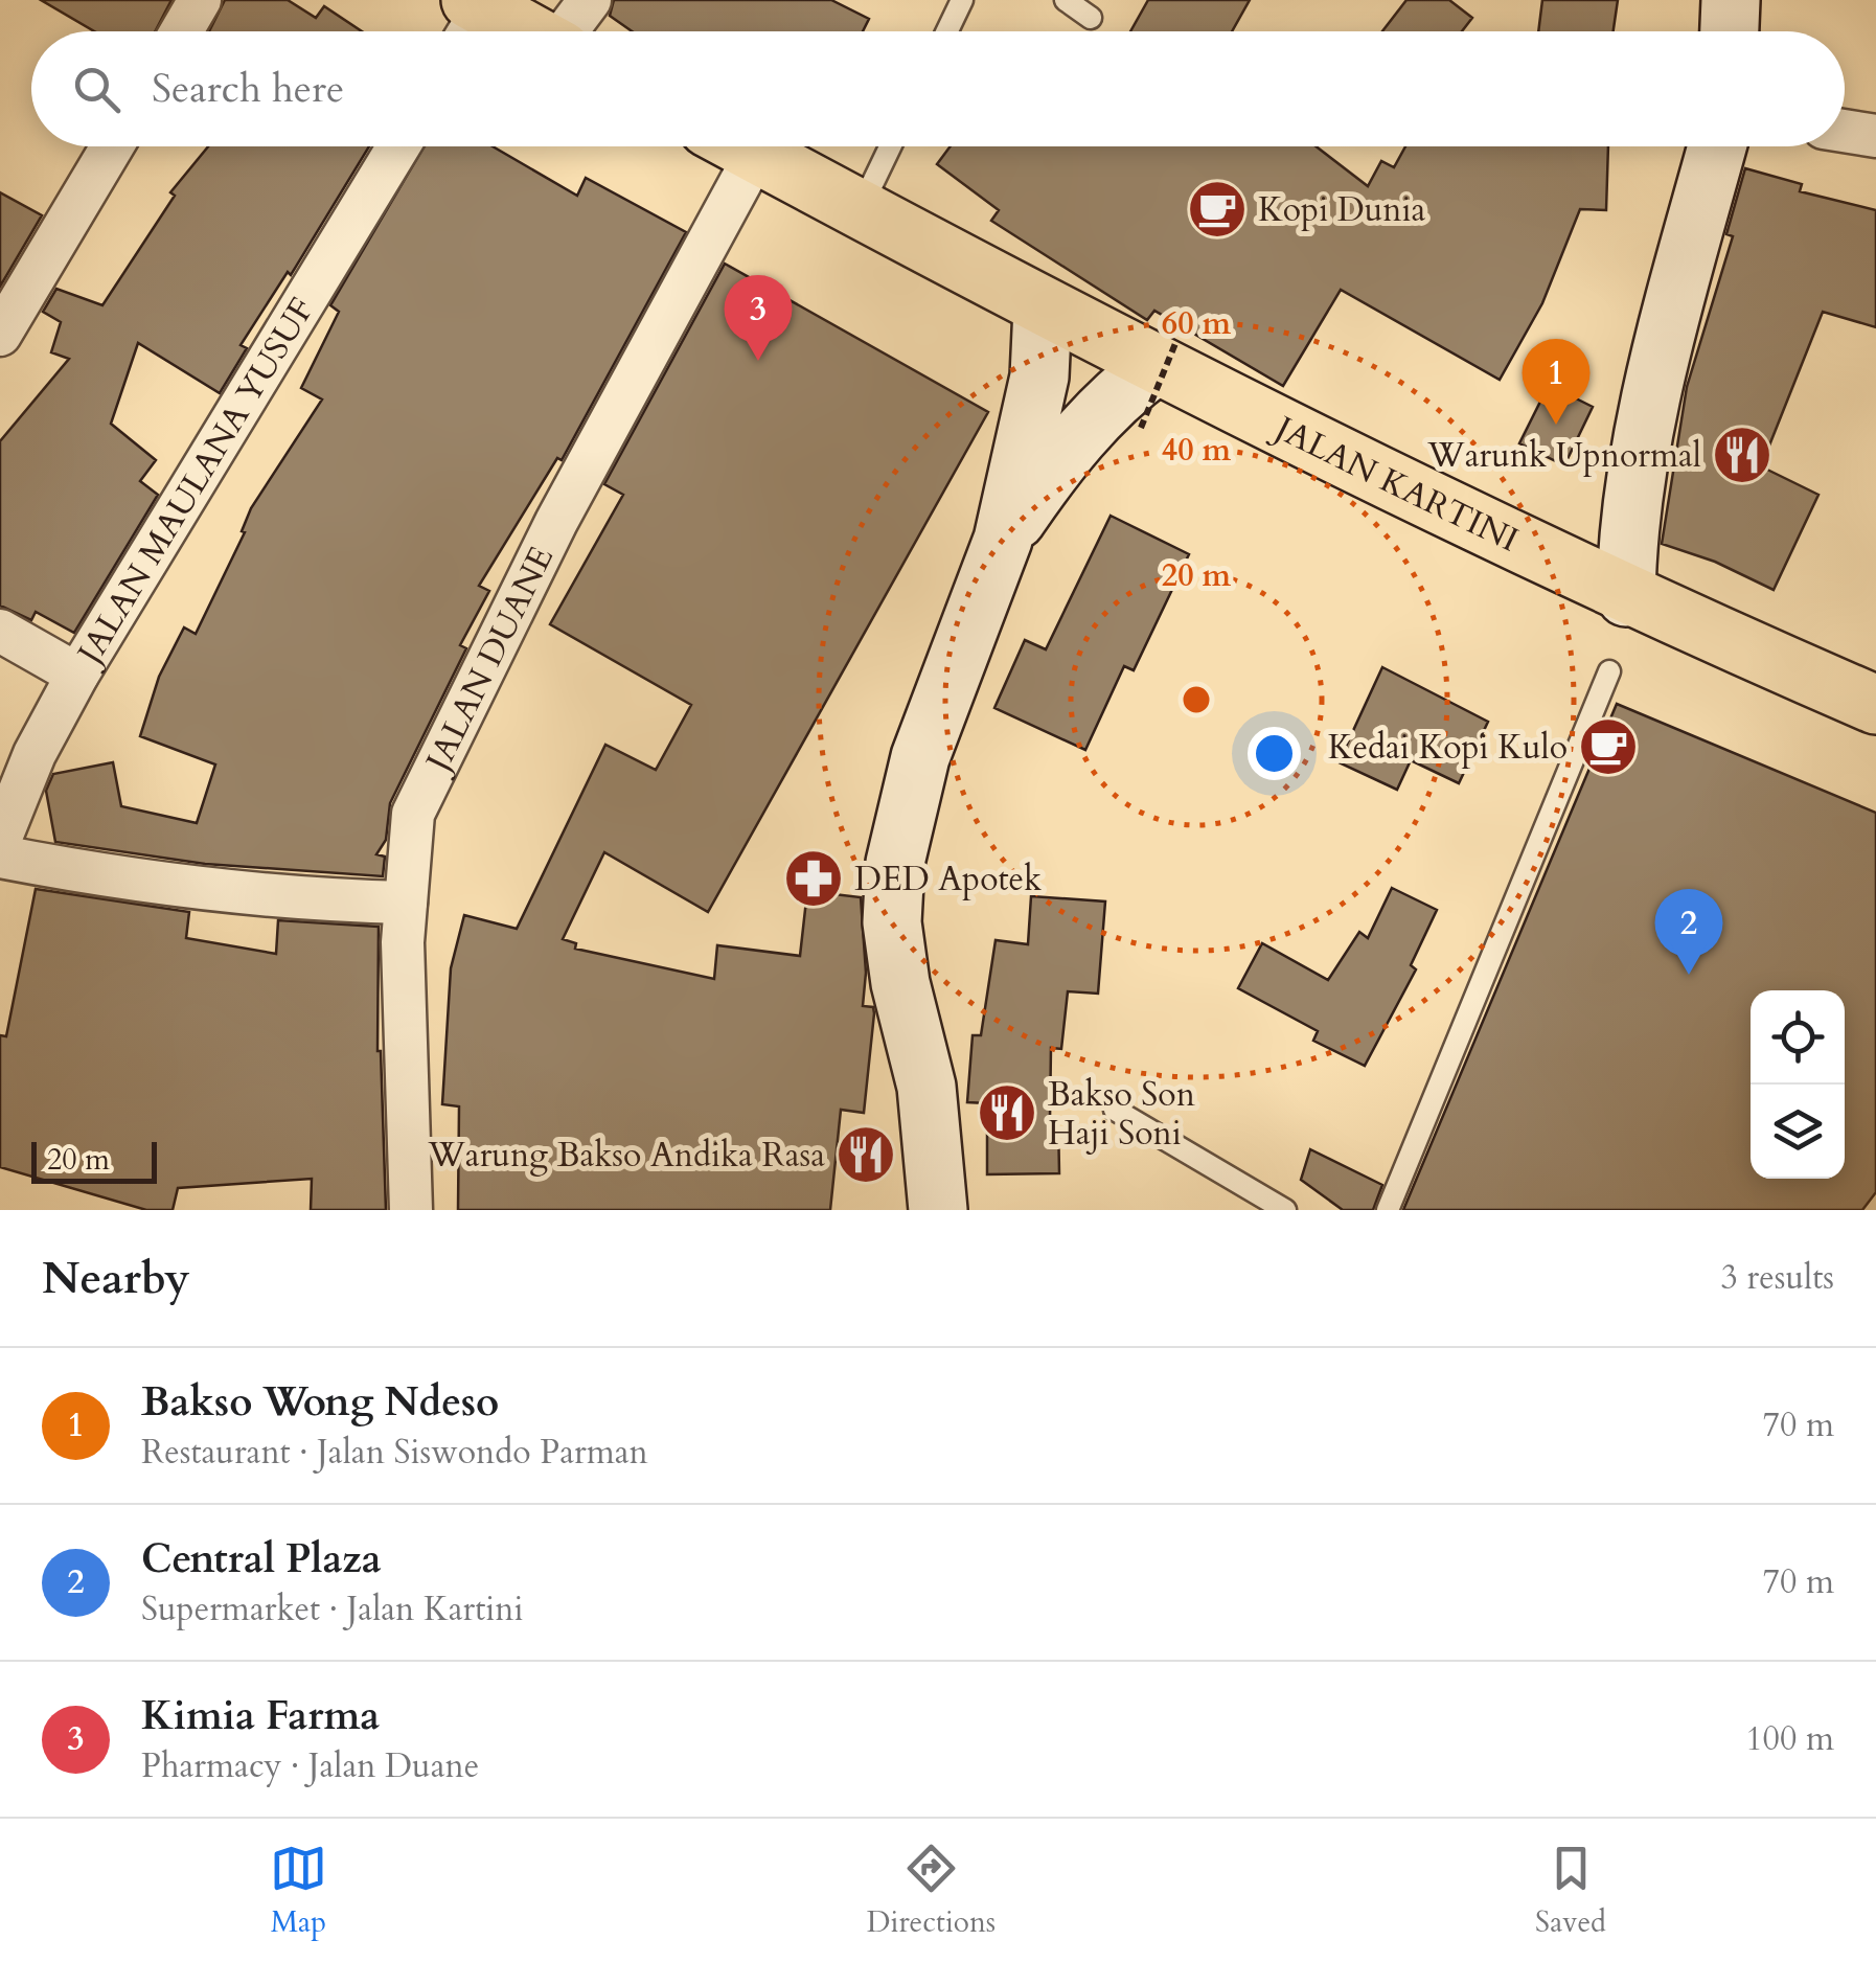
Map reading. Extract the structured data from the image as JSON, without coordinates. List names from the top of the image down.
{
  "streets": {
    "highway": ["JALAN KARTINI"],
    "street": ["JALAN MAULANA YUSUF", "JALAN DUANE"]
  },
  "places": {
    "cafe": ["Kopi Dunia", "Kedai Kopi Kulo"],
    "restaurant": ["Warunk Upnormal", "Bakso Son Haji Soni", "Warung Bakso Andika Rasa"],
    "pharmacy": ["DED Apotek"]
  },
  "scale_bar": "20 m",
  "page": {
    "search": "Search here",
    "pins": ["3", "1", "2"],
    "scale": "20 m",
    "heading": ["Nearby", "3 results"],
    "list": [
      {
        "mark": "1",
        "name": "Bakso Wong Ndeso",
        "note": "Restaurant · Jalan Siswondo Parman",
        "value": "70 m"
      },
      {
        "mark": "2",
        "name": "Central Plaza",
        "note": "Supermarket · Jalan Kartini",
        "value": "70 m"
      },
      {
        "mark": "3",
        "name": "Kimia Farma",
        "note": "Pharmacy · Jalan Duane",
        "value": "100 m"
      }
    ],
    "nav": ["Map", "Directions", "Saved"]
  },
  "rings": ["60 m", "40 m", "20 m"]
}
